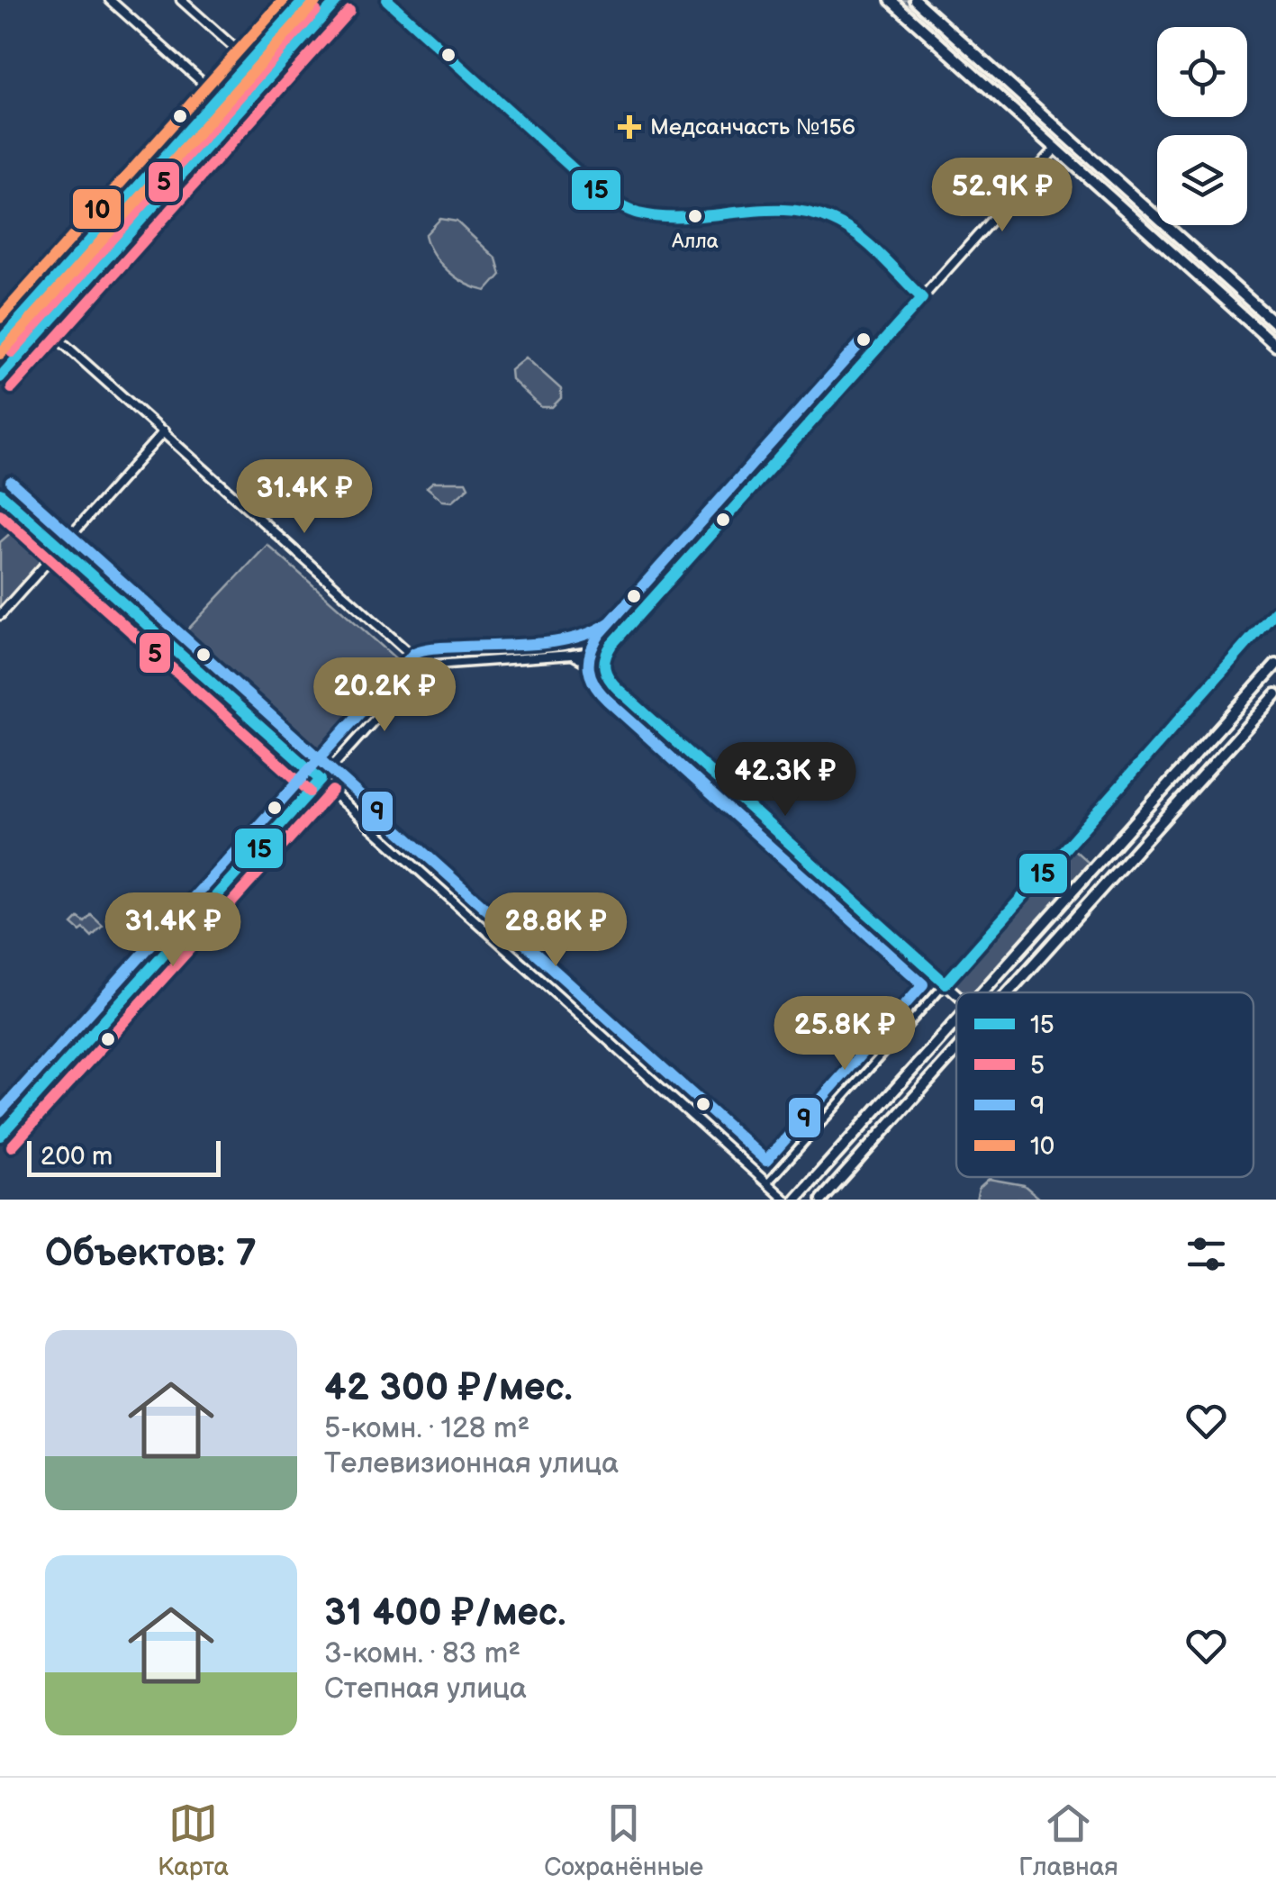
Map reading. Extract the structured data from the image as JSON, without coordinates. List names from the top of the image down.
{
  "places": {
    "health": ["Медсанчасть №156"],
    "other": ["Алла"]
  },
  "lines": [
    "transit line 15",
    "transit line 10",
    "transit line 5",
    "transit line 9"
  ],
  "legend": [
    "15",
    "5",
    "9",
    "10"
  ],
  "scale_bar": "200 m",
  "page": {
    "price": [
      "52.9K ₽",
      "31.4K ₽",
      "20.2K ₽",
      "42.3K ₽",
      "31.4K ₽",
      "28.8K ₽",
      "25.8K ₽"
    ],
    "scale": "200 m",
    "heading": "Объектов: 7",
    "list": [
      {
        "name": "42 300 ₽/мес.",
        "note": "5-комн. · 128 m² · Телевизионная улица"
      },
      {
        "name": "31 400 ₽/мес.",
        "note": "3-комн. · 83 m² · Степная улица"
      }
    ],
    "tabs": ["Карта", "Сохранённые", "Главная"]
  }
}
